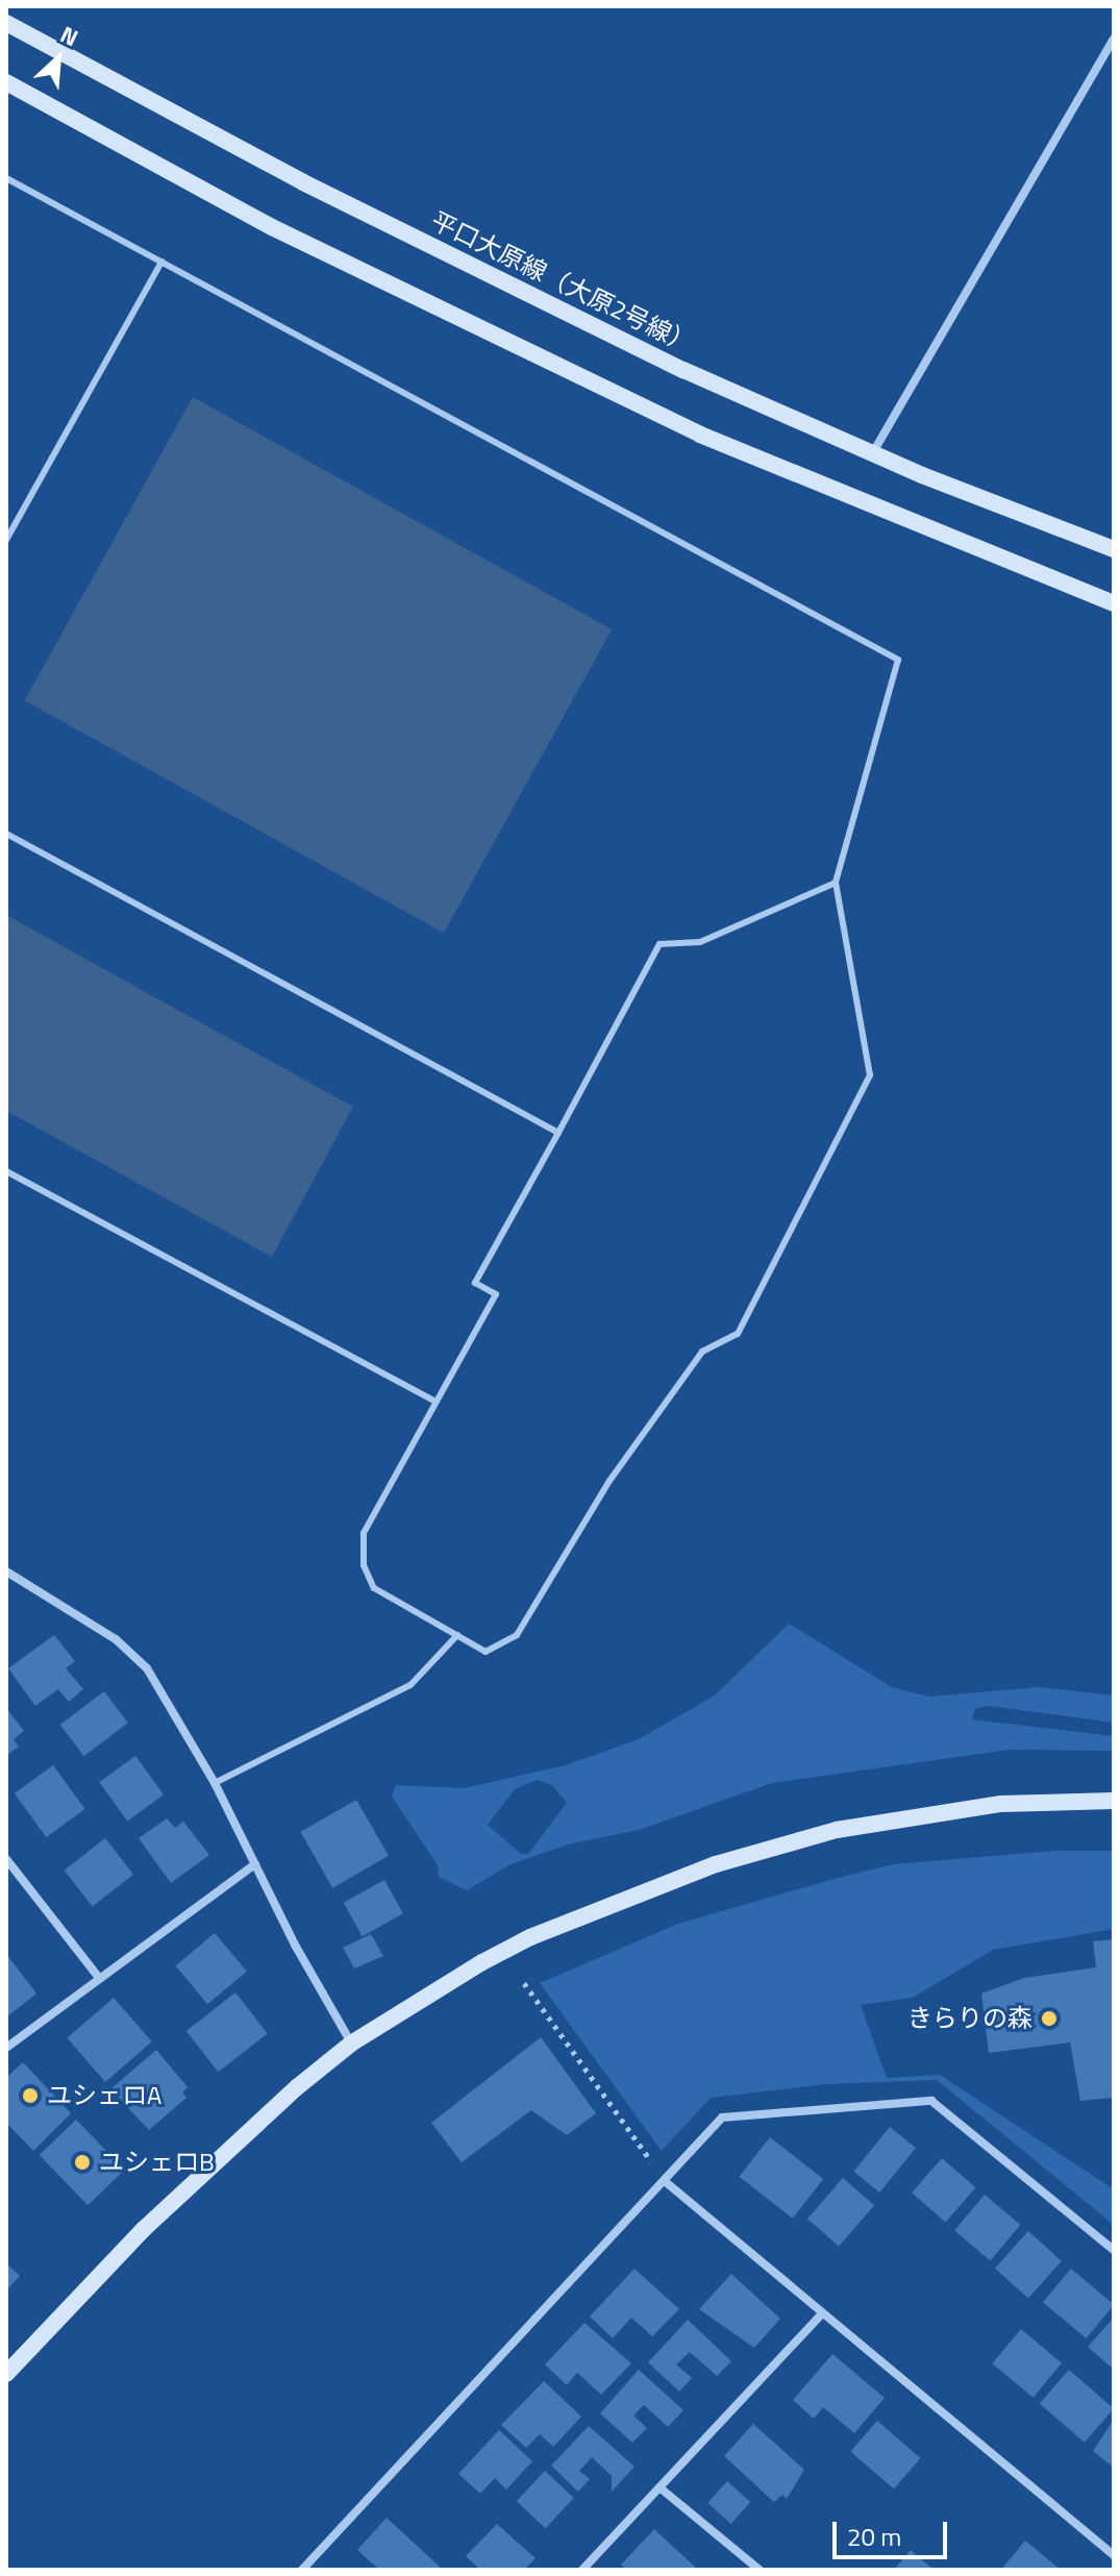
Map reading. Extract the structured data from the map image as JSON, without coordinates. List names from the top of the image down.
{
  "streets": {
    "street": ["平口大原線（大原2号線）"]
  },
  "places": ["きらりの森", "ユシェロA", "ユシェロB"],
  "scale_bar": "20 m",
  "north": "top right"
}
